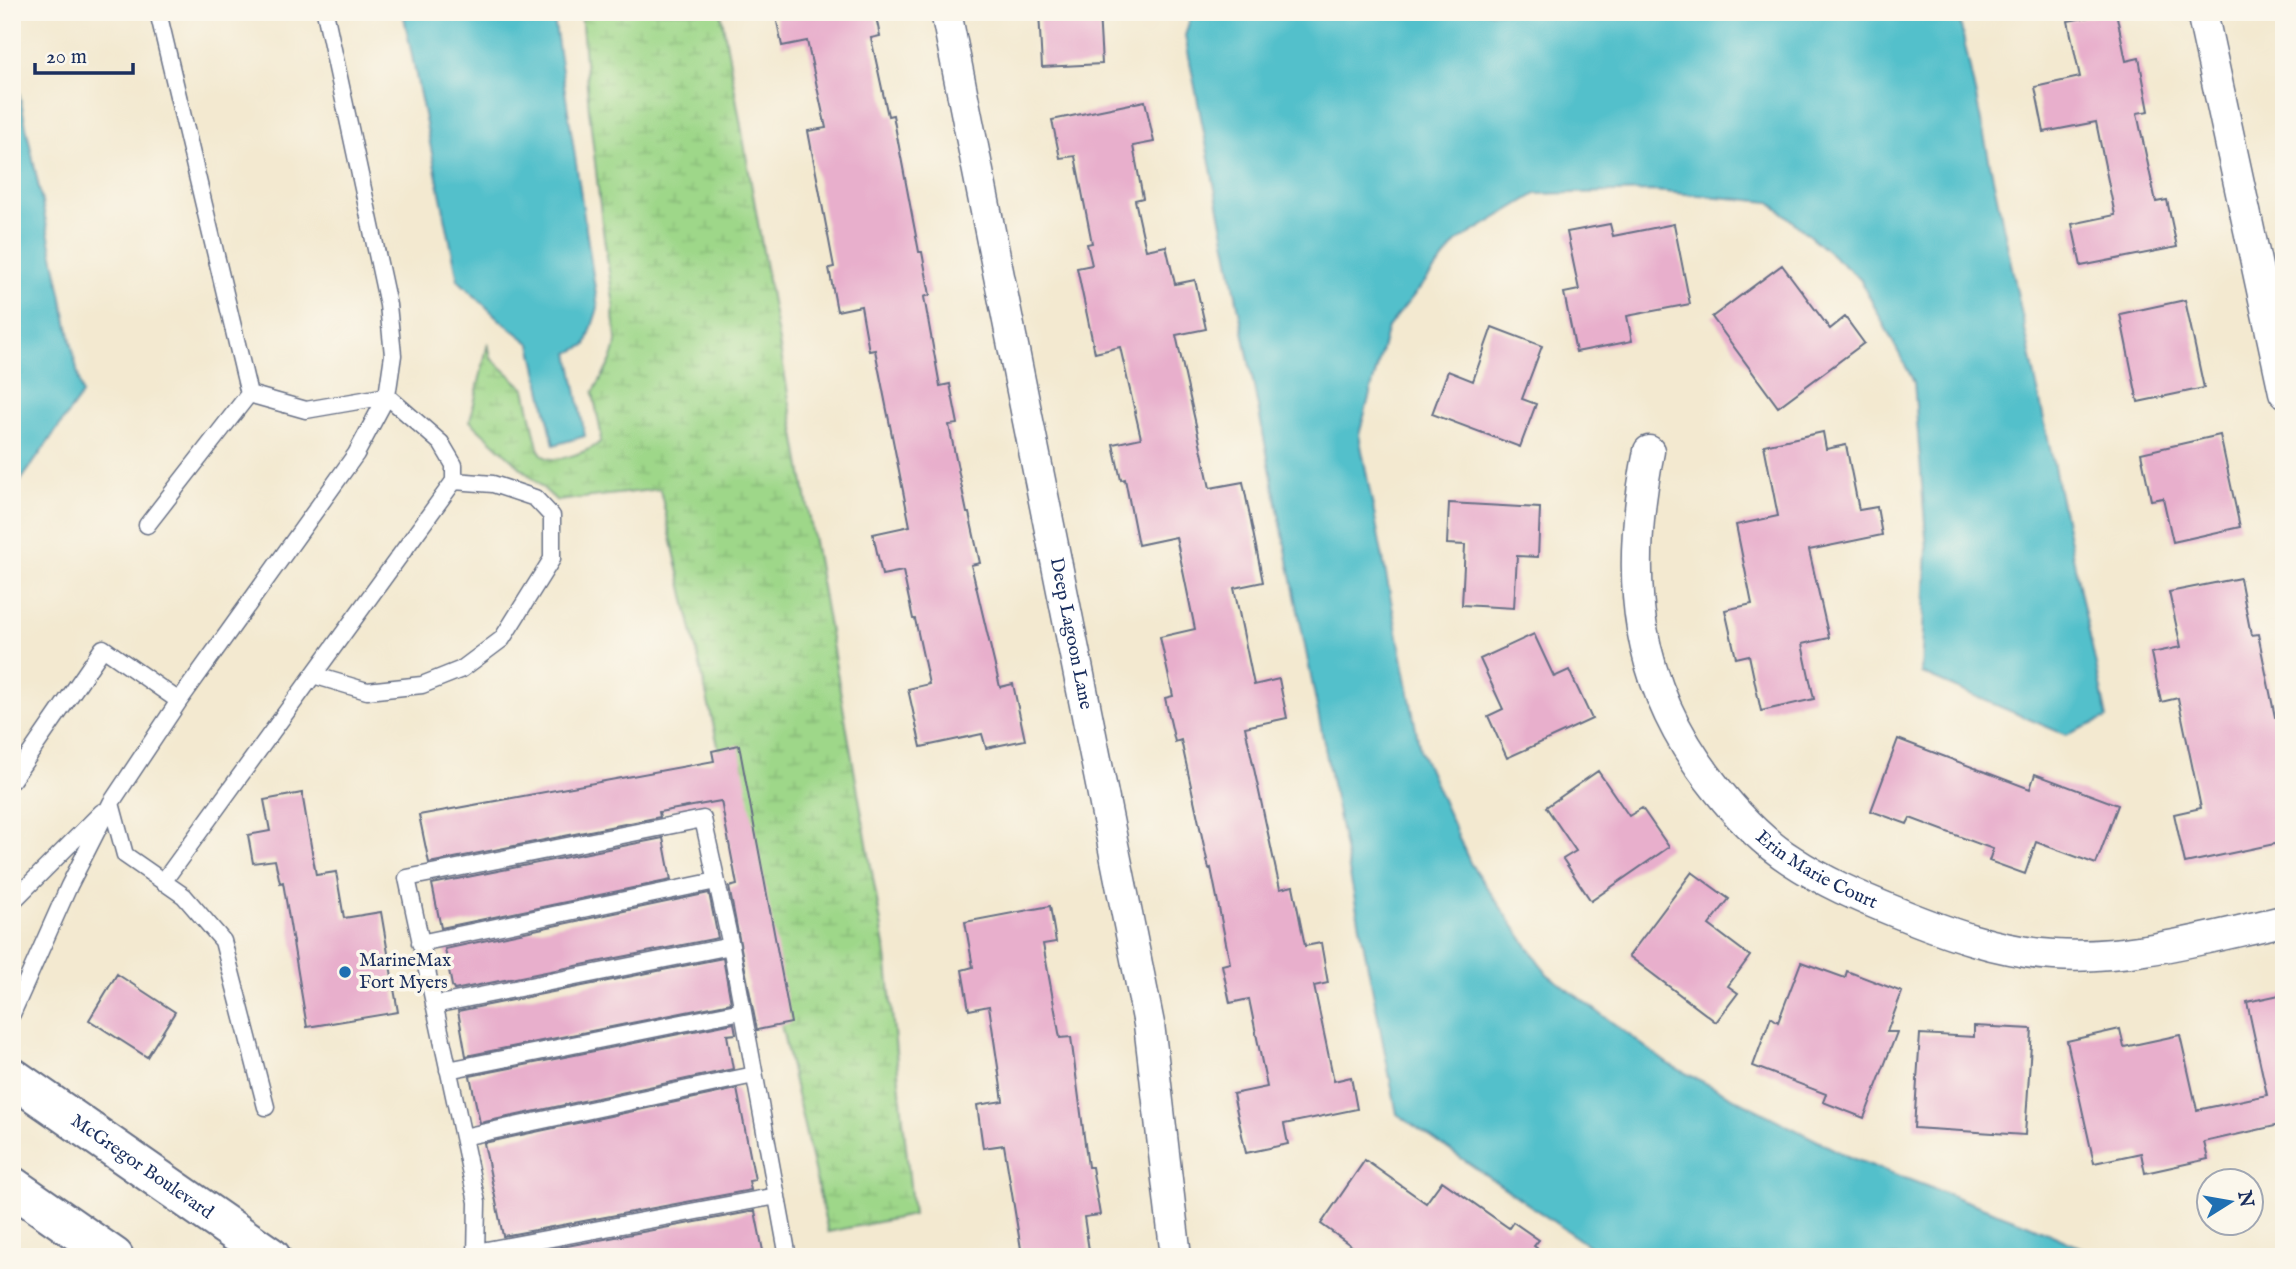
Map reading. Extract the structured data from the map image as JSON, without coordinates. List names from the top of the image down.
{
  "streets": {
    "main road": ["McGregor Boulevard"],
    "street": ["Deep Lagoon Lane", "Erin Marie Court"]
  },
  "places": ["MarineMax Fort Myers"],
  "scale_bar": "20 m",
  "north": "right"
}
